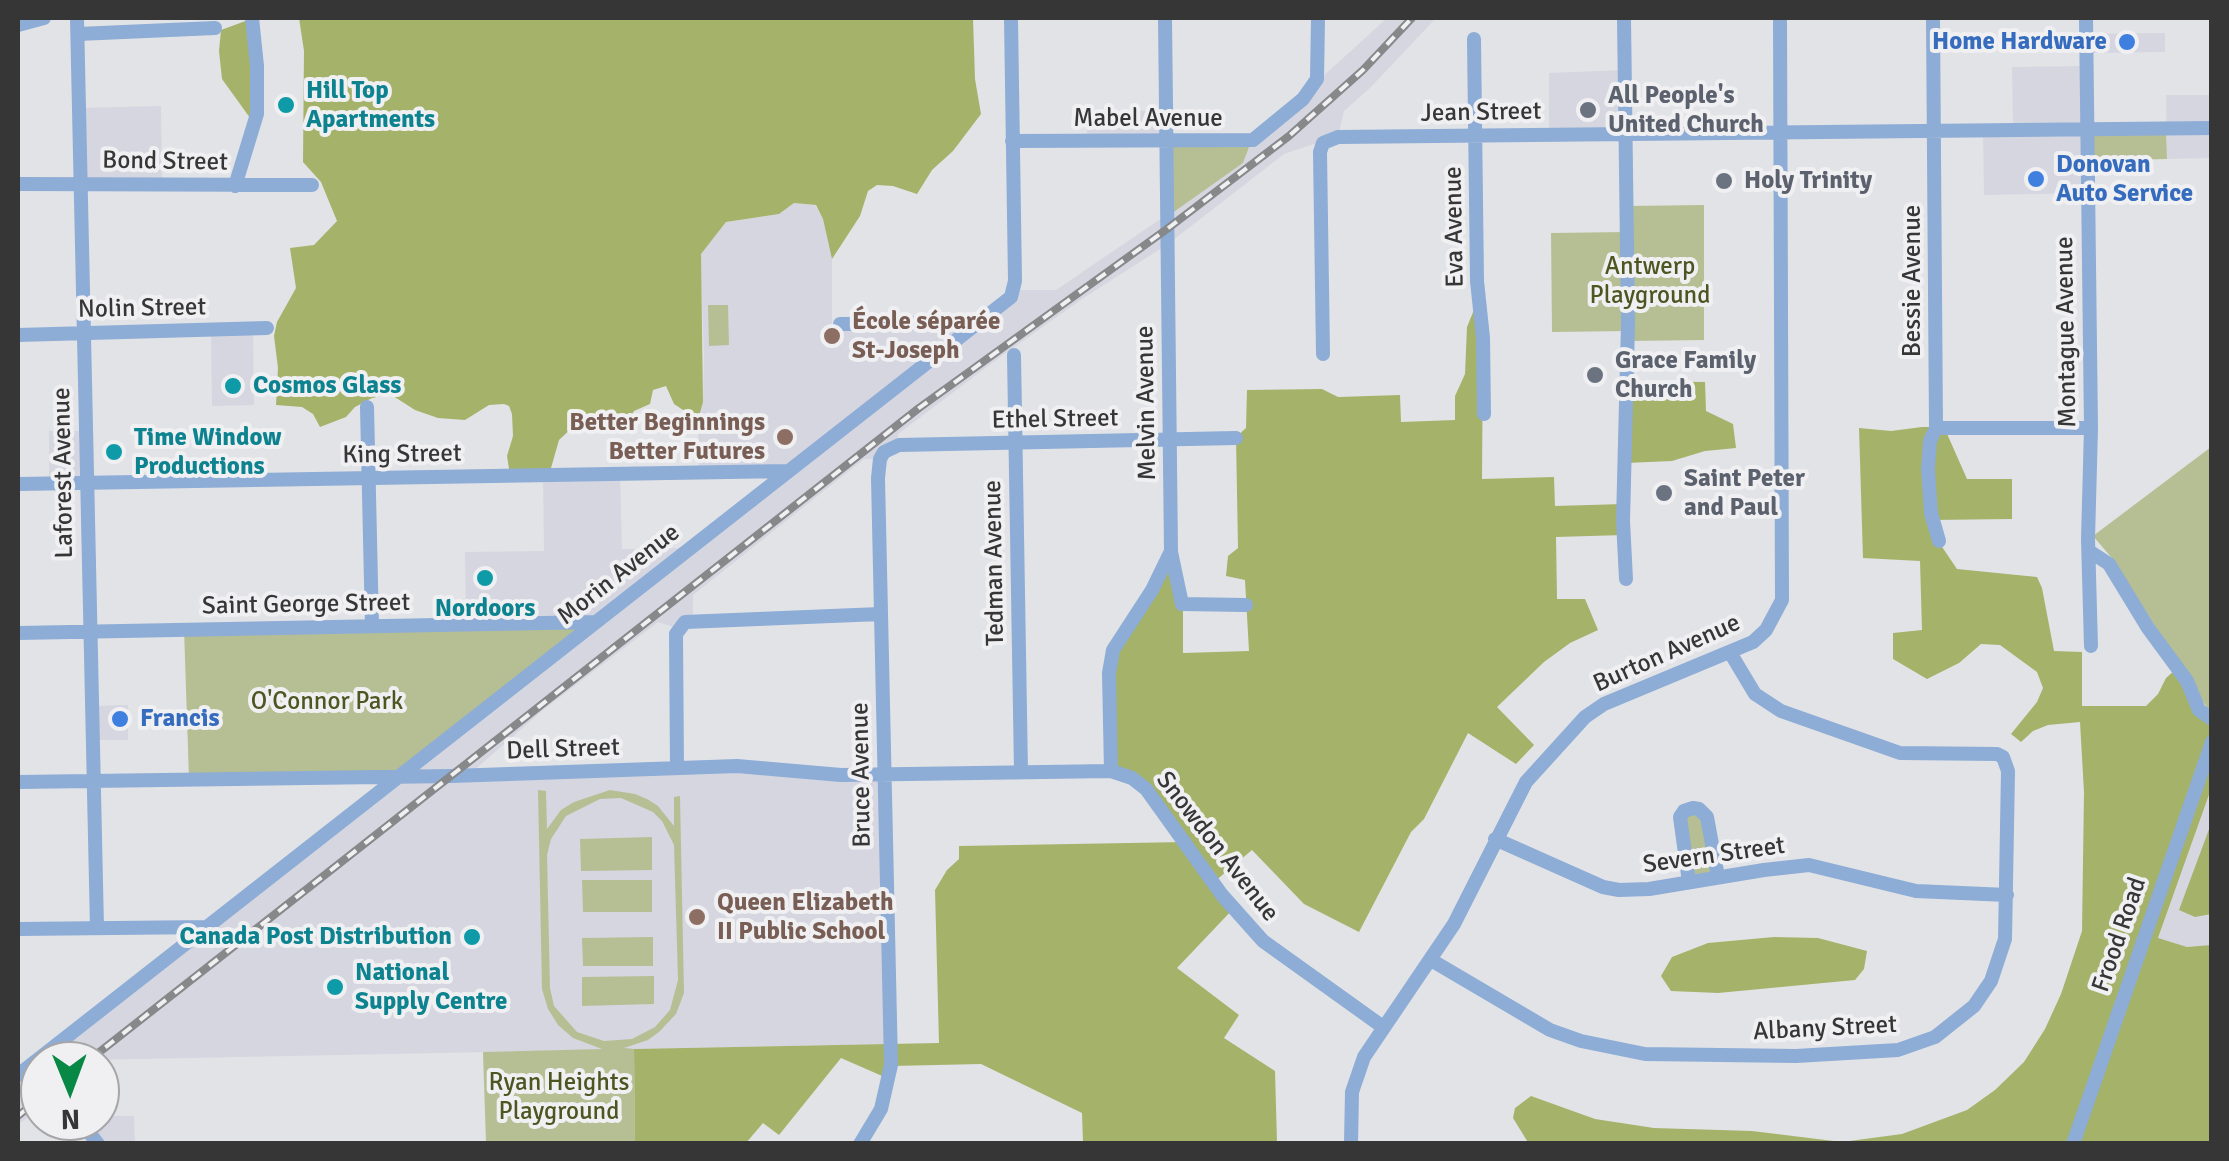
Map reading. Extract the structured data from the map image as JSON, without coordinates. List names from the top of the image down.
{
  "streets": {
    "street": [
      "Jean Street",
      "Mabel Avenue",
      "Bond Street",
      "Eva Avenue",
      "Bessie Avenue",
      "Nolin Street",
      "Montague Avenue",
      "Melvin Avenue",
      "Ethel Street",
      "King Street",
      "Laforest Avenue",
      "Tedman Avenue",
      "Morin Avenue",
      "Saint George Street",
      "Burton Avenue",
      "Dell Street",
      "Bruce Avenue",
      "Snowdon Avenue",
      "Severn Street",
      "Frood Road",
      "Albany Street"
    ]
  },
  "crossings": [
    ["Jean Street", "Eva Avenue"],
    ["Jean Street", "Bessie Avenue"],
    ["Jean Street", "Montague Avenue"],
    ["Jean Street", "Burton Avenue"],
    ["Mabel Avenue", "Melvin Avenue"],
    ["Mabel Avenue", "Morin Avenue"],
    ["Bond Street", "Laforest Avenue"],
    ["Nolin Street", "Laforest Avenue"],
    ["Melvin Avenue", "Ethel Street"],
    ["Melvin Avenue", "Dell Street"],
    ["Melvin Avenue", "Snowdon Avenue"],
    ["Ethel Street", "Tedman Avenue"],
    ["Ethel Street", "Bruce Avenue"],
    ["King Street", "Laforest Avenue"],
    ["King Street", "Morin Avenue"],
    ["Laforest Avenue", "Saint George Street"],
    ["Laforest Avenue", "Dell Street"],
    ["Tedman Avenue", "Dell Street"],
    ["Morin Avenue", "Saint George Street"],
    ["Morin Avenue", "Dell Street"],
    ["Burton Avenue", "Snowdon Avenue"],
    ["Burton Avenue", "Severn Street"],
    ["Burton Avenue", "Albany Street"],
    ["Dell Street", "Bruce Avenue"],
    ["Dell Street", "Snowdon Avenue"],
    ["Severn Street", "Albany Street"]
  ],
  "parks": ["Antwerp Playground", "O'Connor Park", "Ryan Heights Playground"],
  "places": [
    "Home Hardware",
    "Hill Top Apartments",
    "All People's United Church",
    "Donovan Auto Service",
    "Holy Trinity",
    "École séparée St-Joseph",
    "Grace Family Church",
    "Cosmos Glass",
    "Better Beginnings Better Futures",
    "Time Window Productions",
    "Saint Peter and Paul",
    "Nordoors",
    "Francis",
    "Queen Elizabeth II Public School",
    "Canada Post Distribution",
    "National Supply Centre"
  ],
  "north": "bottom"
}
